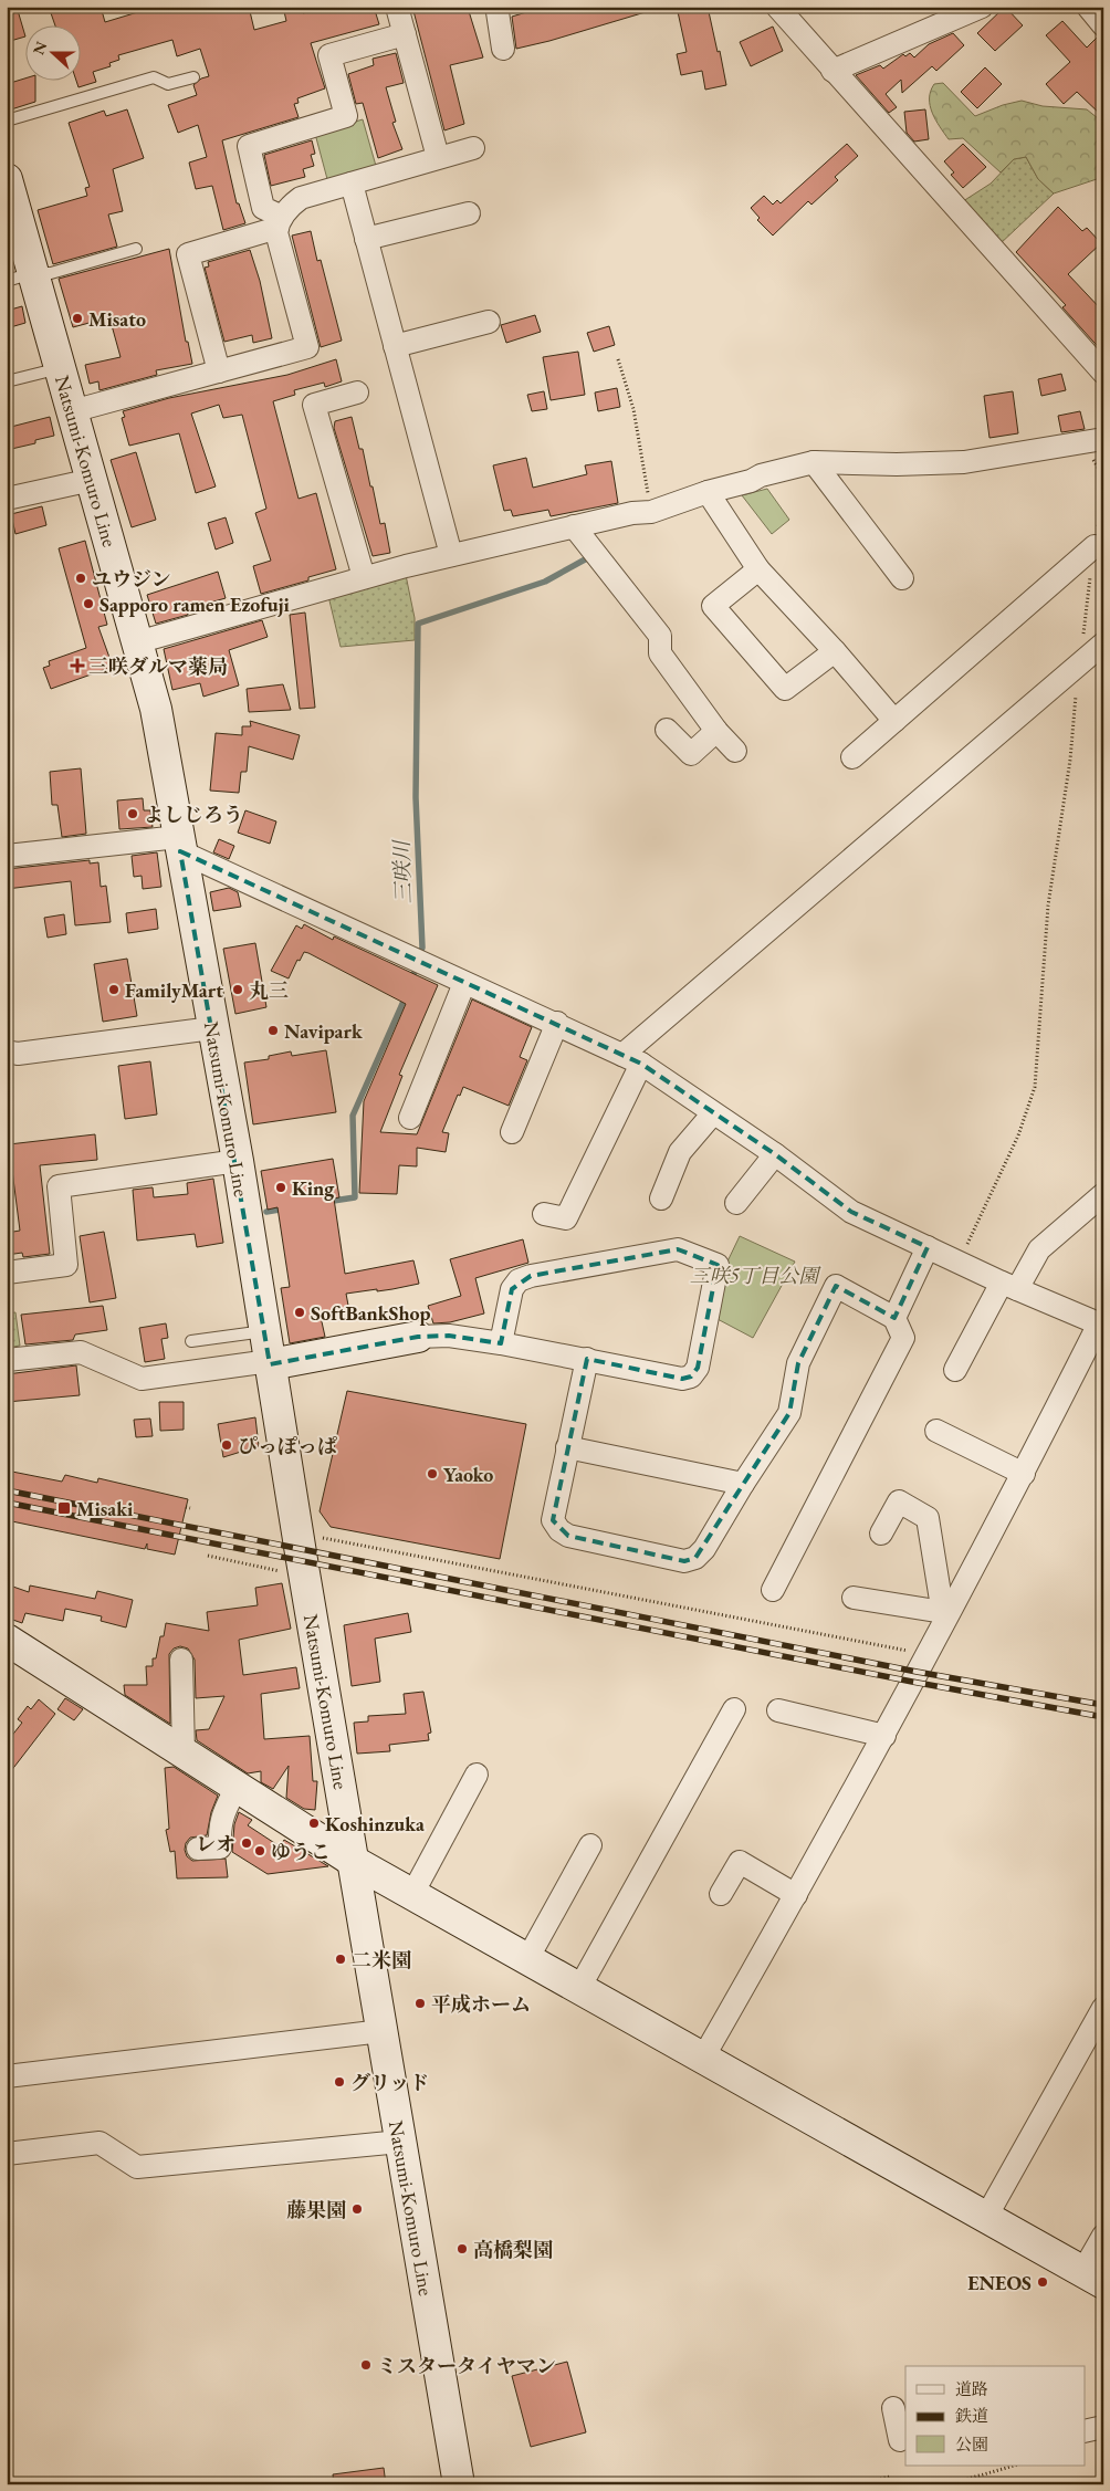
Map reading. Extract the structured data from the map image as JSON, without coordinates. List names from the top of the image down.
{
  "streets": {
    "main road": ["Natsumi-Komuro Line"]
  },
  "water": ["三咲川"],
  "parks": ["三咲5丁目公園"],
  "places": {
    "other": [
      "Misato",
      "ユウジン",
      "Sapporo ramen Ezofuji",
      "よしじろう",
      "FamilyMart",
      "丸三",
      "Navipark",
      "King",
      "SoftBankShop",
      "ぴっぽっぱ",
      "Yaoko",
      "Koshinzuka",
      "レオ",
      "ゆうこ",
      "二米園",
      "平成ホーム",
      "グリッド",
      "藤果園",
      "高橋梨園",
      "ENEOS",
      "ミスタータイヤマン"
    ],
    "health": ["三咲ダルマ薬局"],
    "transit": ["Misaki"]
  },
  "legend": ["道路", "鉄道", "公園"],
  "north": "left"
}
